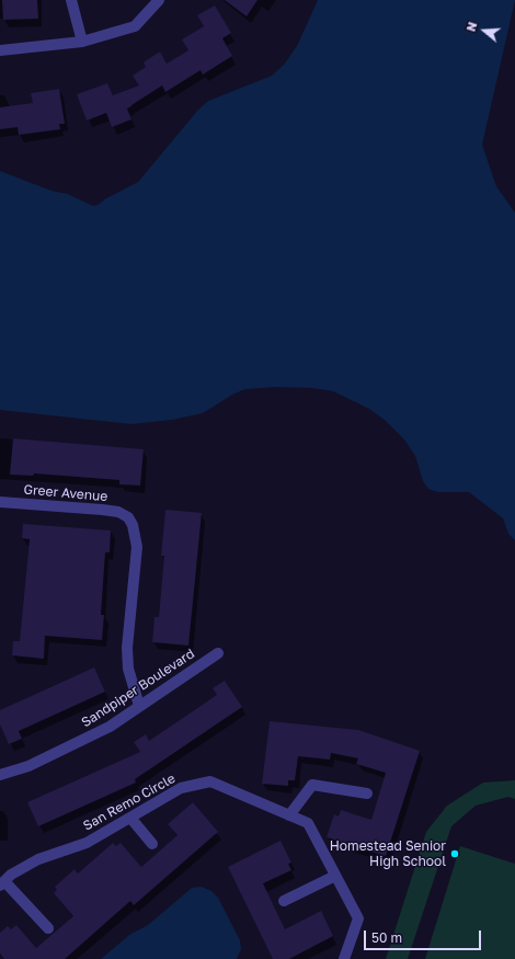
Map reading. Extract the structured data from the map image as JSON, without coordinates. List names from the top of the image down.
{
  "streets": {
    "street": ["Greer Avenue", "Sandpiper Boulevard", "San Remo Circle"]
  },
  "crossings": [
    ["Greer Avenue", "Sandpiper Boulevard"]
  ],
  "places": ["Homestead Senior High School"],
  "scale_bar": "50 m",
  "north": "left"
}
